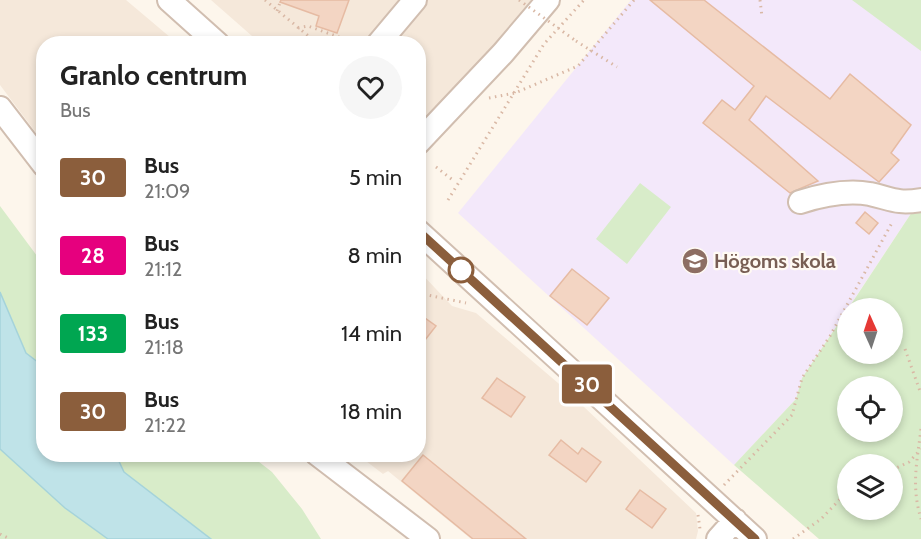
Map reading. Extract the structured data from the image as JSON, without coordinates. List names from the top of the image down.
{
  "places": {
    "school or university": ["Högoms skola"]
  },
  "lines": ["bus line 30"],
  "north": "top",
  "page": {
    "on_map": "30",
    "heading": ["Granlo centrum", "Bus"],
    "list": [
      {
        "mark": "30",
        "name": "Bus",
        "note": "21:09",
        "value": "5 min"
      },
      {
        "mark": "28",
        "name": "Bus",
        "note": "21:12",
        "value": "8 min"
      },
      {
        "mark": "133",
        "name": "Bus",
        "note": "21:18",
        "value": "14 min"
      },
      {
        "mark": "30",
        "name": "Bus",
        "note": "21:22",
        "value": "18 min"
      }
    ]
  }
}
